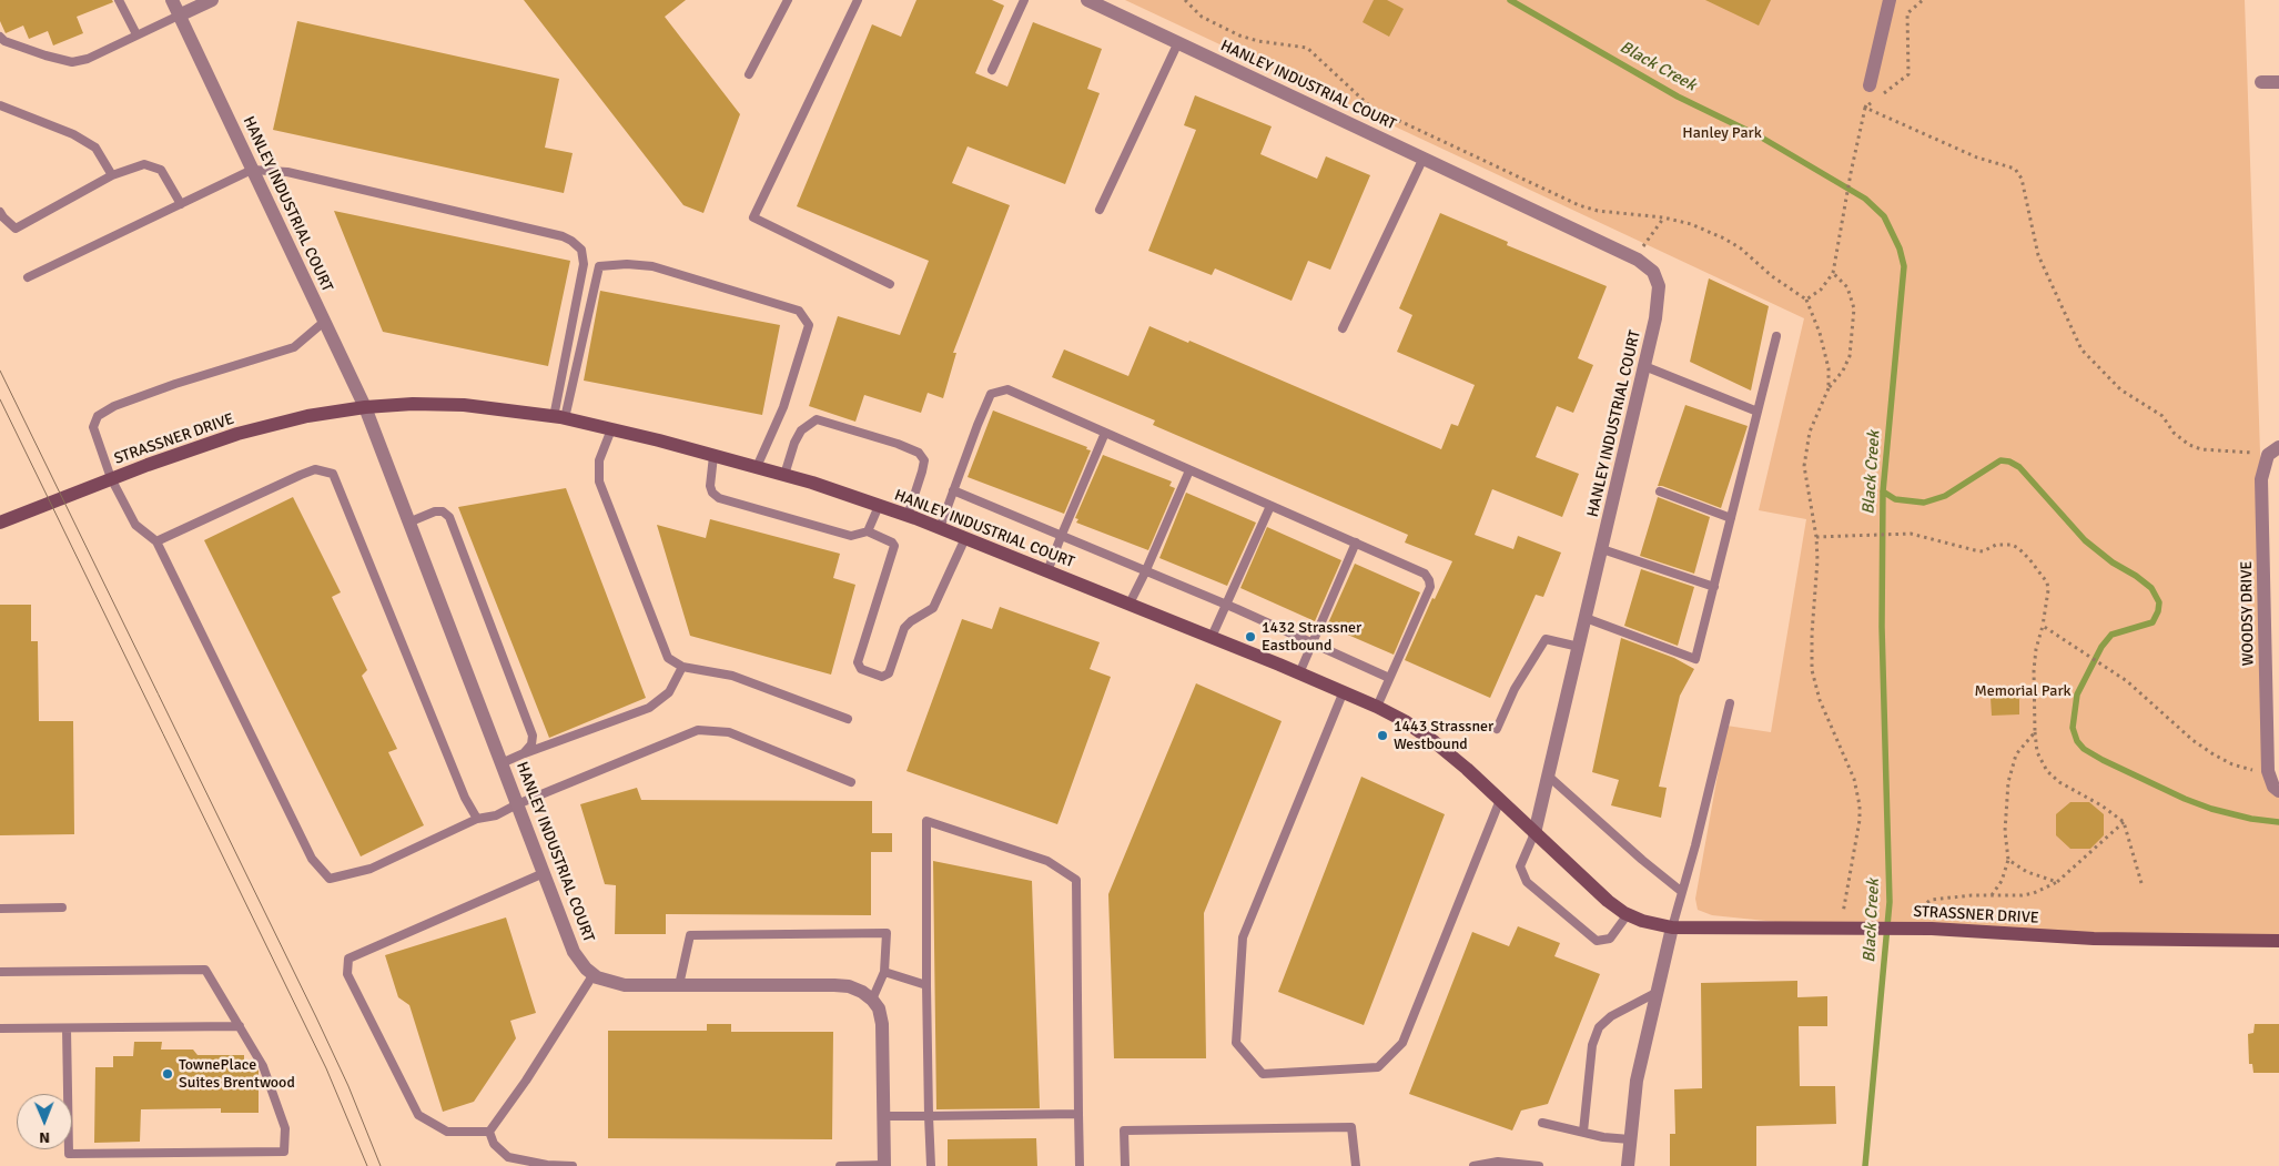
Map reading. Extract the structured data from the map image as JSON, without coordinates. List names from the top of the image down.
{
  "streets": {
    "street": ["HANLEY INDUSTRIAL COURT", "STRASSNER DRIVE", "WOODSY DRIVE"]
  },
  "crossings": [
    ["HANLEY INDUSTRIAL COURT", "STRASSNER DRIVE"]
  ],
  "water": ["Black Creek"],
  "parks": ["Hanley Park", "Memorial Park"],
  "places": ["1432 Strassner Eastbound", "1443 Strassner Westbound", "TownePlace Suites Brentwood"],
  "north": "bottom"
}
